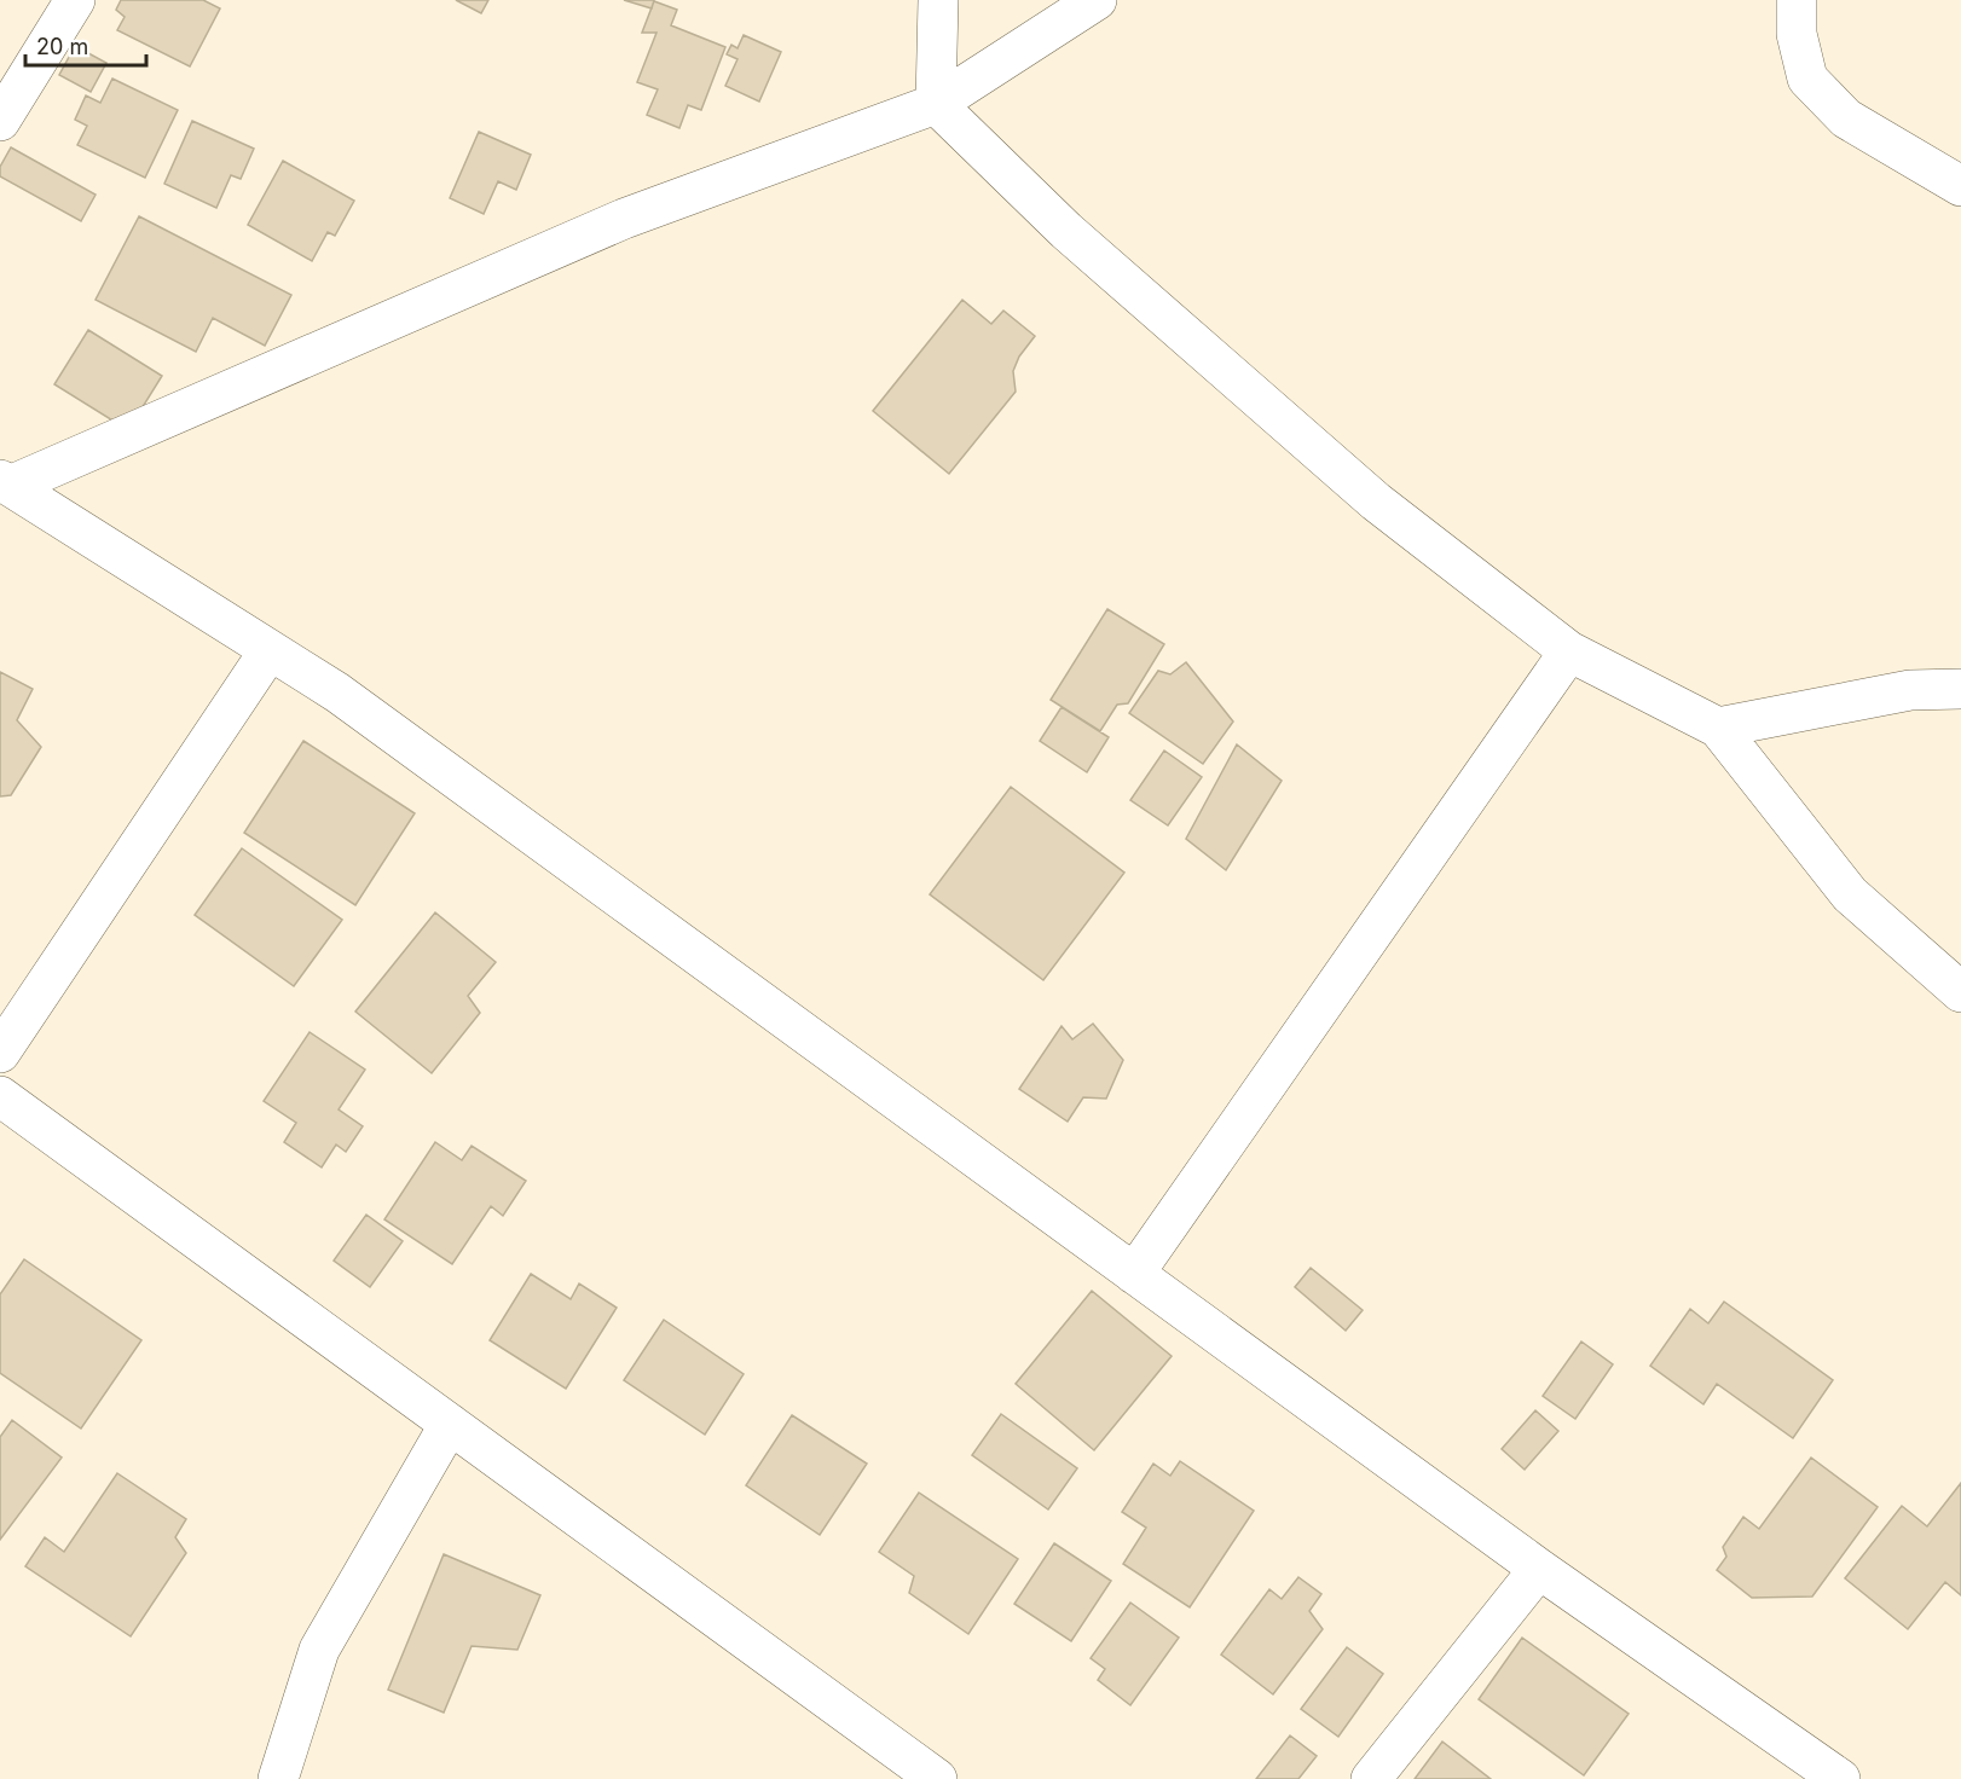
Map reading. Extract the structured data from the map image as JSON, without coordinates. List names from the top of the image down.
{
  "scale_bar": "20 m"
}
